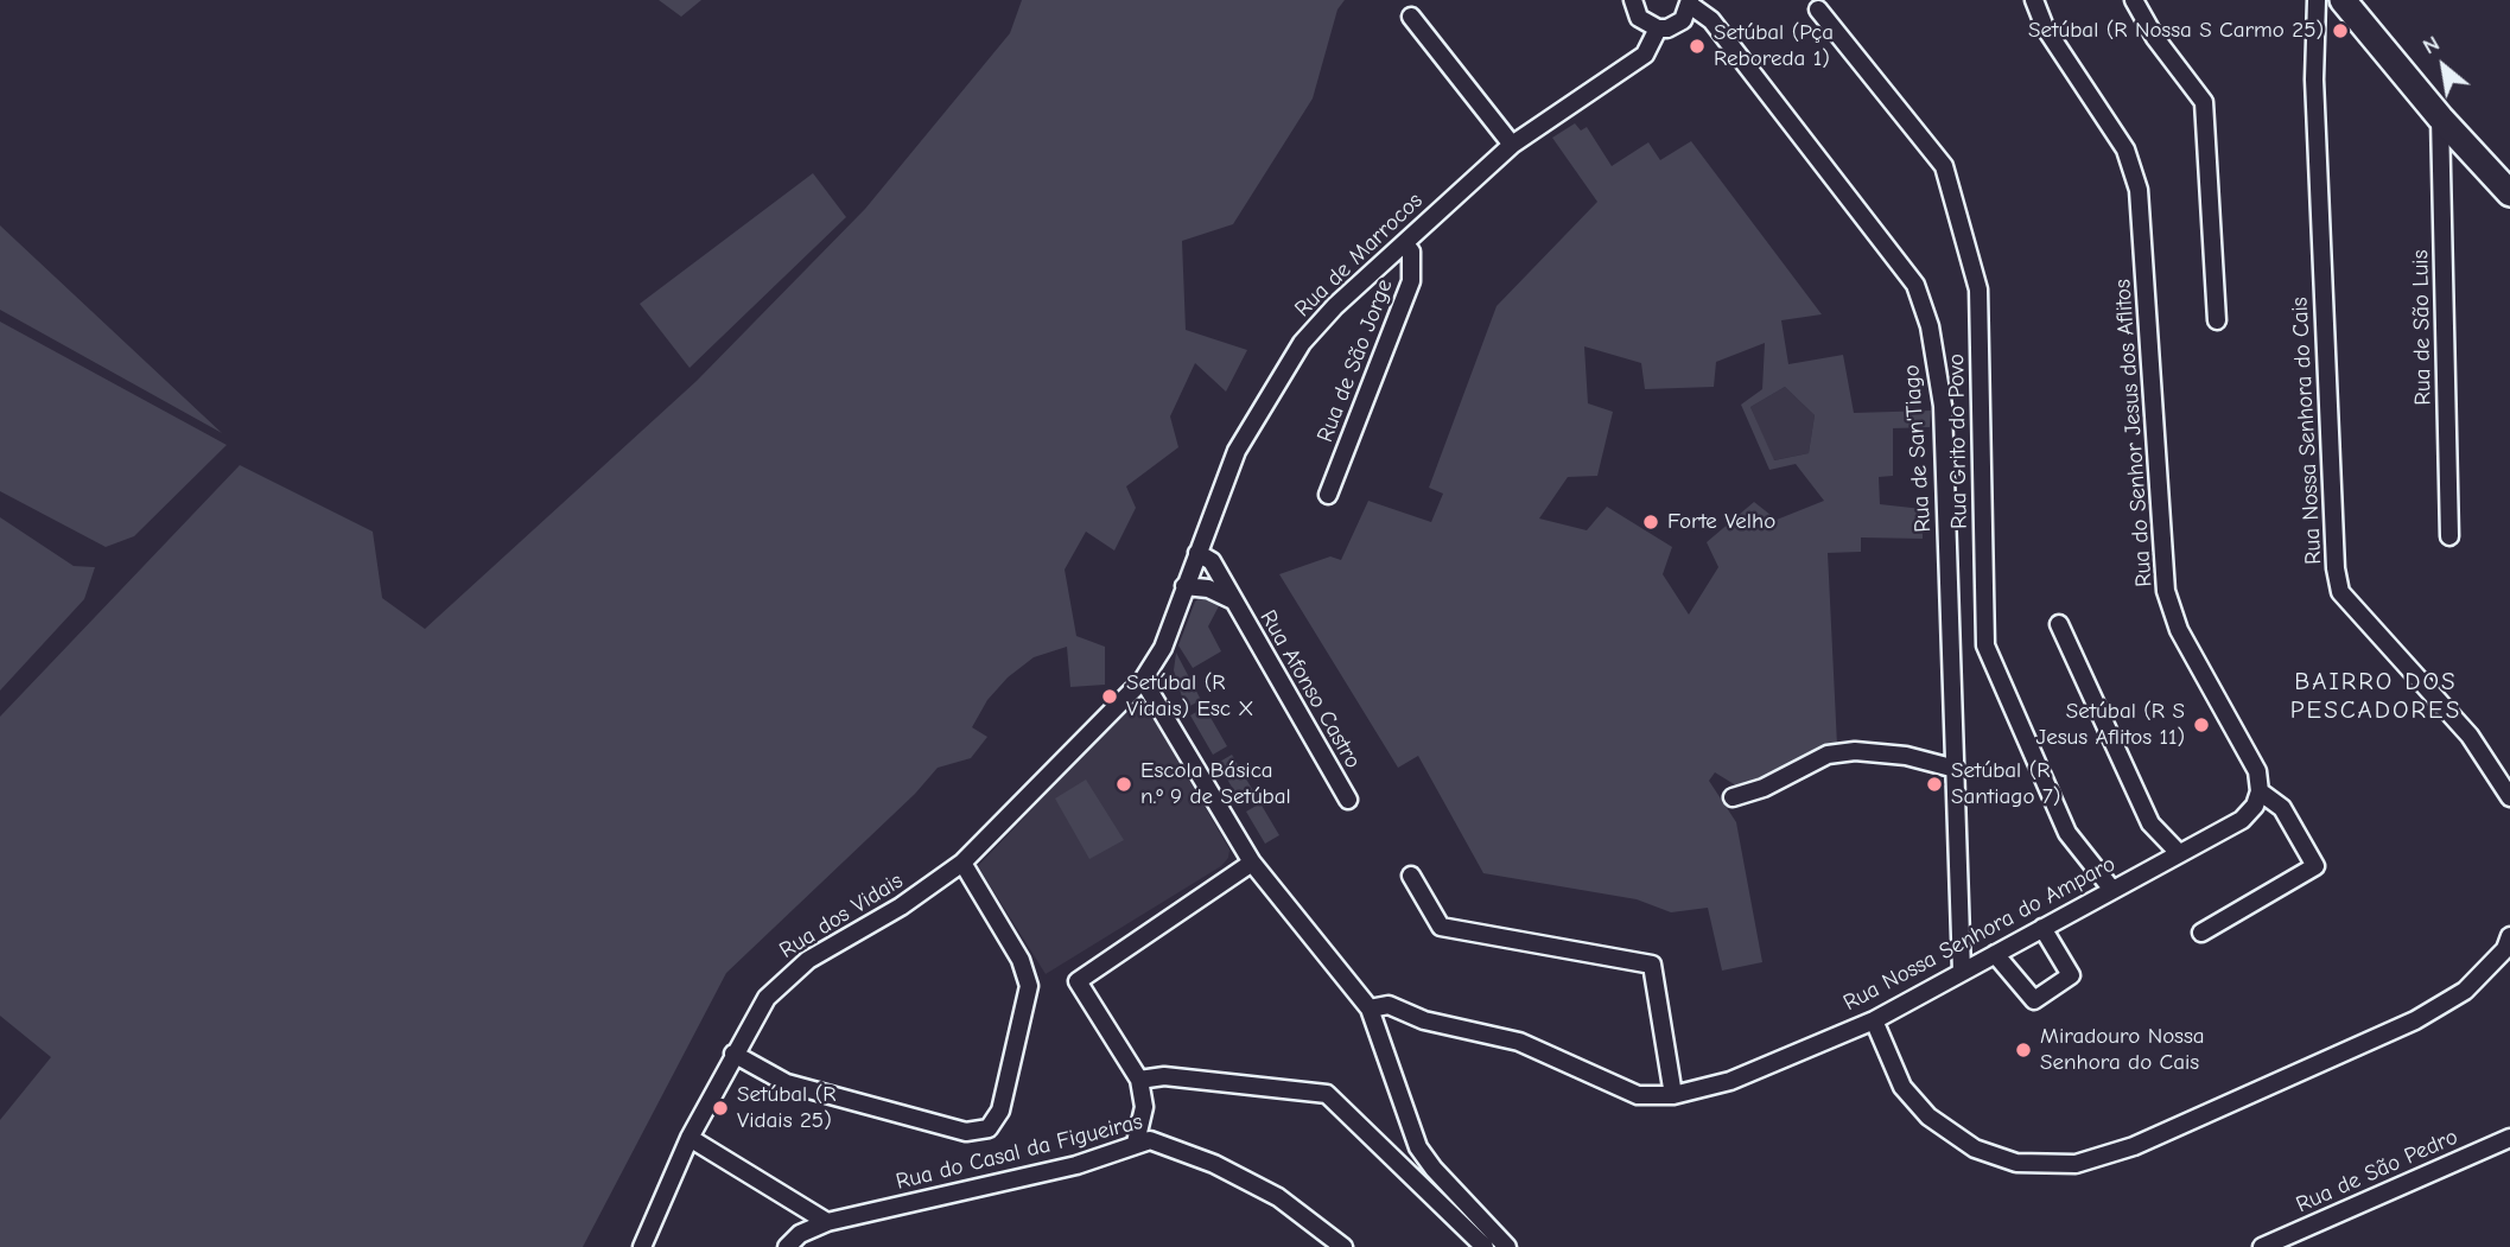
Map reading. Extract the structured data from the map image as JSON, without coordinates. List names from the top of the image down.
{
  "streets": {
    "street": [
      "Rua de Marrocos",
      "Rua de São Luis",
      "Rua de São Jorge",
      "Rua Nossa Senhora do Cais",
      "Rua do Senhor Jesus dos Aflitos",
      "Rua Grito do Povo",
      "Rua de San'Tiago",
      "Rua Afonso Castro",
      "Rua dos Vidais",
      "Rua Nossa Senhora do Amparo",
      "Rua do Casal da Figueiras",
      "Rua de São Pedro"
    ]
  },
  "crossings": [
    ["Rua de Marrocos", "Rua de São Jorge"],
    ["Rua de Marrocos", "Rua de San'Tiago"],
    ["Rua de Marrocos", "Rua Afonso Castro"],
    ["Rua de Marrocos", "Rua dos Vidais"],
    ["Rua do Senhor Jesus dos Aflitos", "Rua Nossa Senhora do Amparo"],
    ["Rua Grito do Povo", "Rua Nossa Senhora do Amparo"],
    ["Rua de San'Tiago", "Rua Nossa Senhora do Amparo"]
  ],
  "districts": ["BAIRRO DOS PESCADORES"],
  "places": [
    "Setúbal (R Nossa S Carmo 25)",
    "Setúbal (Pça Reboreda 1)",
    "Forte Velho",
    "Setúbal (R Vidais) Esc X",
    "Setúbal (R S Jesus Aflitos 11)",
    "Escola Básica n.º 9 de Setúbal",
    "Setúbal (R Santiago 7)",
    "Miradouro Nossa Senhora do Cais",
    "Setúbal (R Vidais 25)"
  ],
  "north": "top left"
}
